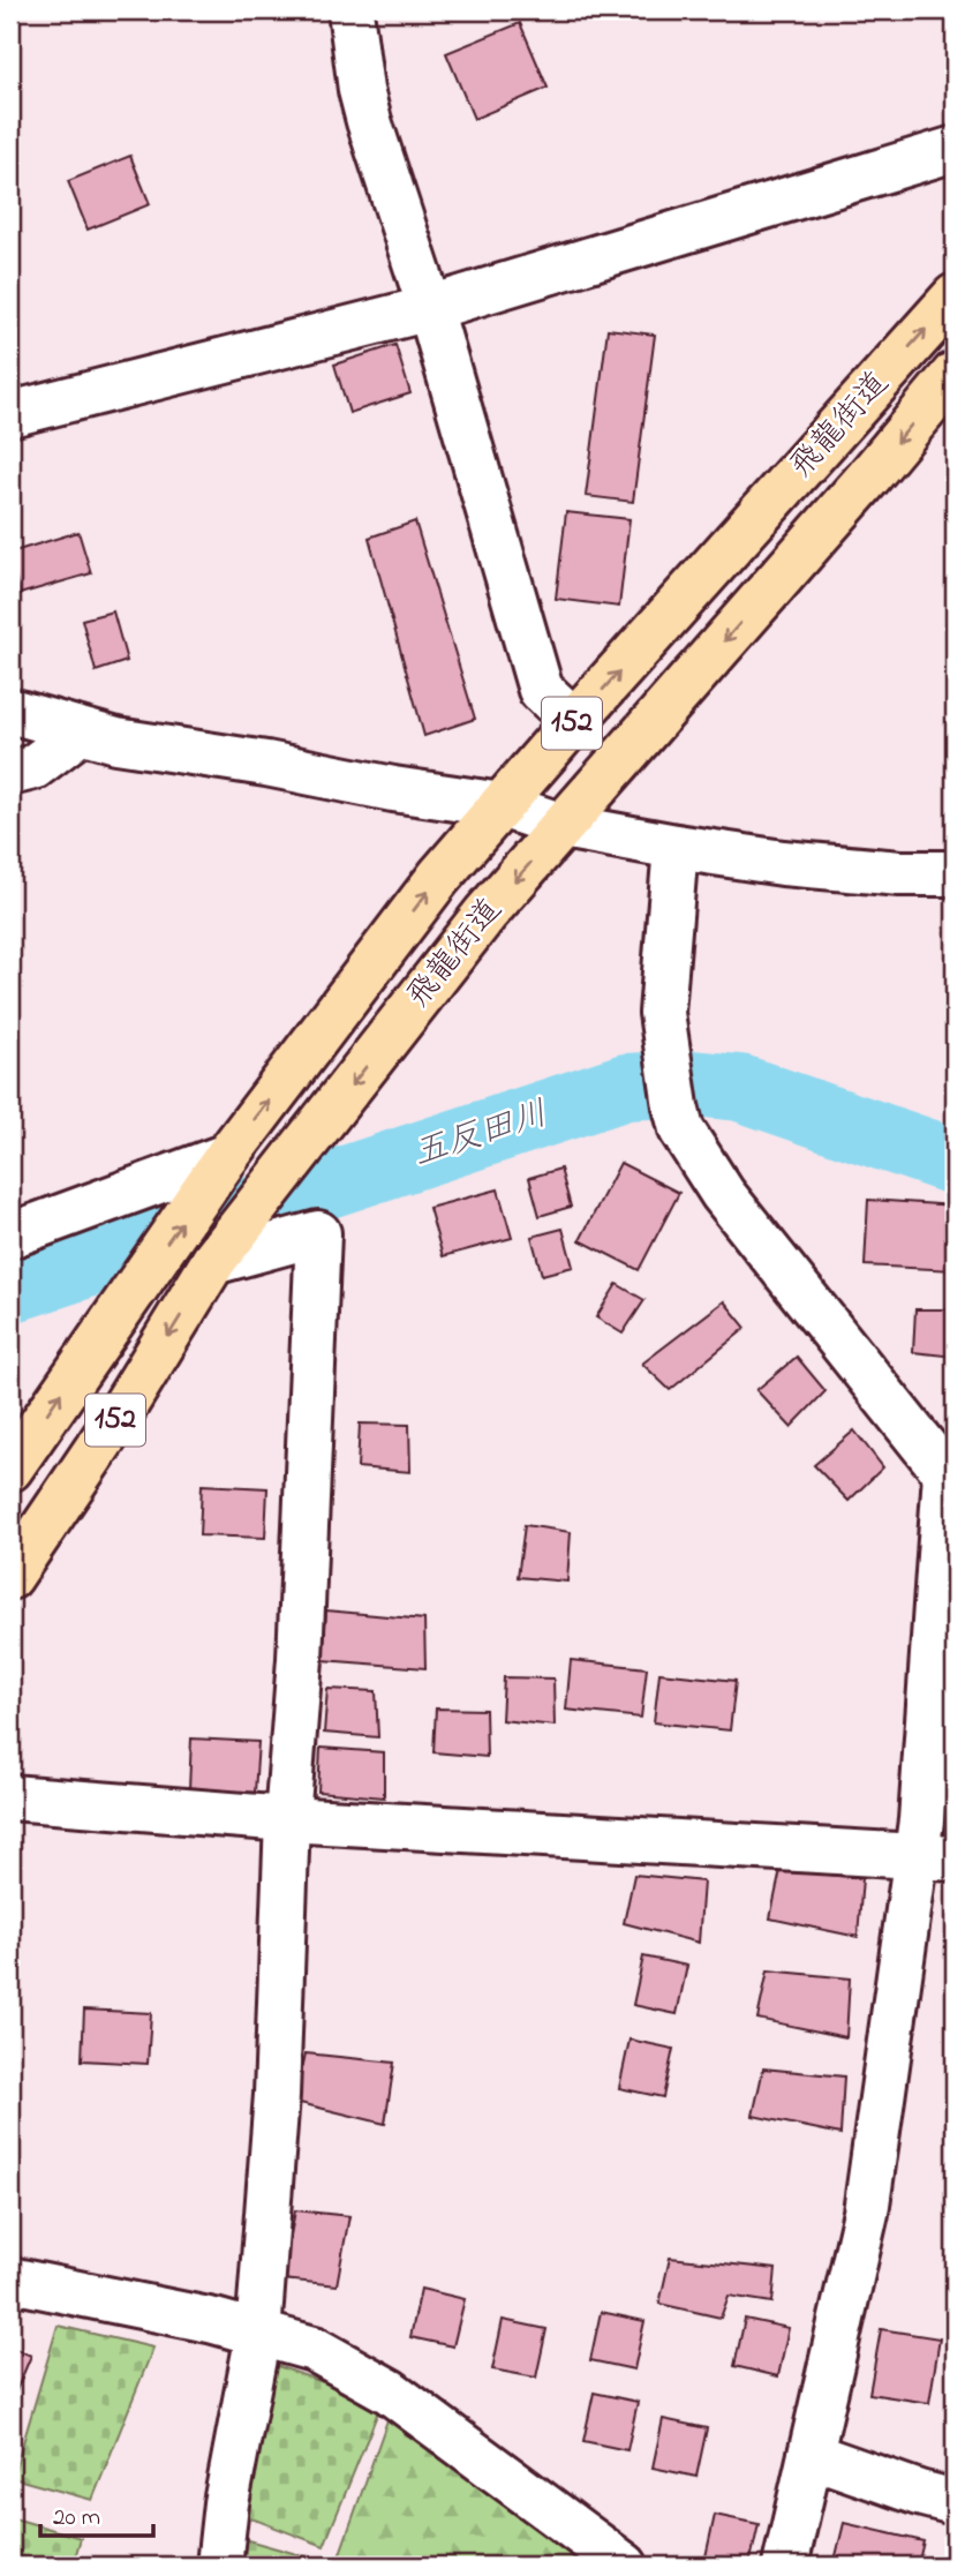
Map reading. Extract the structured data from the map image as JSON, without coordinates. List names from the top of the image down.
{
  "streets": {
    "highway": ["飛龍街道", "152"]
  },
  "water": ["五反田川"],
  "scale_bar": "20 m"
}
